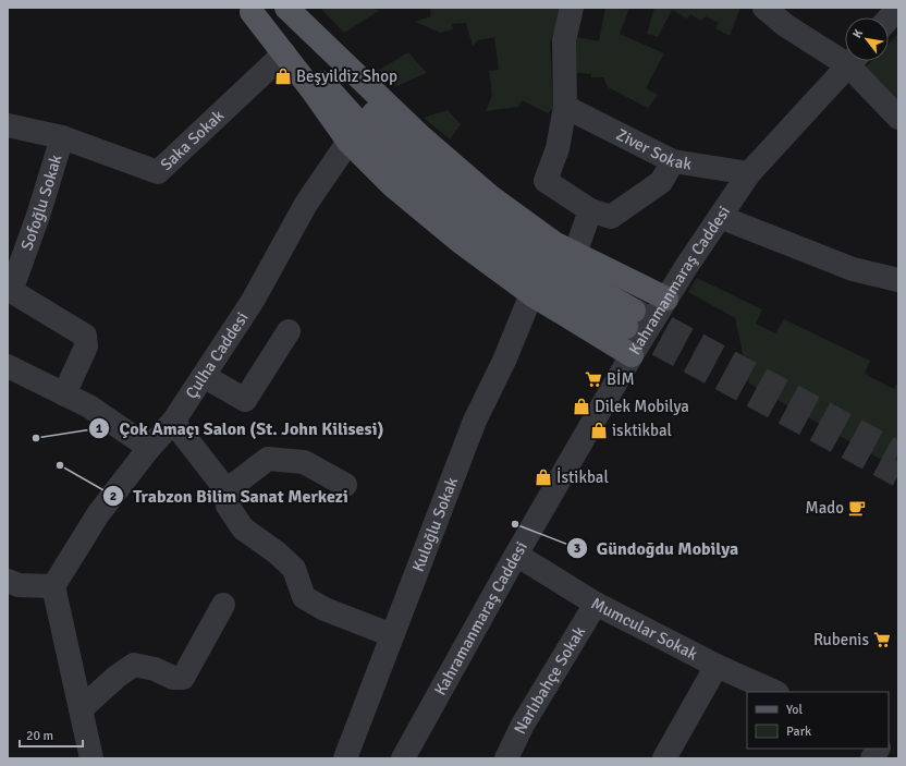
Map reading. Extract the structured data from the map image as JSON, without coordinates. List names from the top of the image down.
{
  "streets": {
    "street": [
      "Saka Sokak",
      "Ziver Sokak",
      "Sofoğlu Sokak",
      "Kahramanmaraş Caddesi",
      "Çulha Caddesi",
      "Kuloğlu Sokak",
      "Mumcular Sokak",
      "Narlıbahçe Sokak"
    ]
  },
  "crossings": [
    ["Saka Sokak", "Sofoğlu Sokak"],
    ["Ziver Sokak", "Kahramanmaraş Caddesi"],
    ["Kahramanmaraş Caddesi", "Mumcular Sokak"],
    ["Mumcular Sokak", "Narlıbahçe Sokak"]
  ],
  "places": {
    "shop": [
      "Beşyildiz Shop",
      "Dilek Mobilya",
      "isktikbal",
      "İstikbal"
    ],
    "supermarket": ["BİM", "Rubenis"],
    "other": ["Çok Amaçı Salon (St. John Kilisesi)", "Trabzon Bilim Sanat Merkezi", "Gündoğdu Mobilya"],
    "cafe": ["Mado"]
  },
  "legend": ["Yol", "Park"],
  "scale_bar": "20 m",
  "north": "top left"
}
